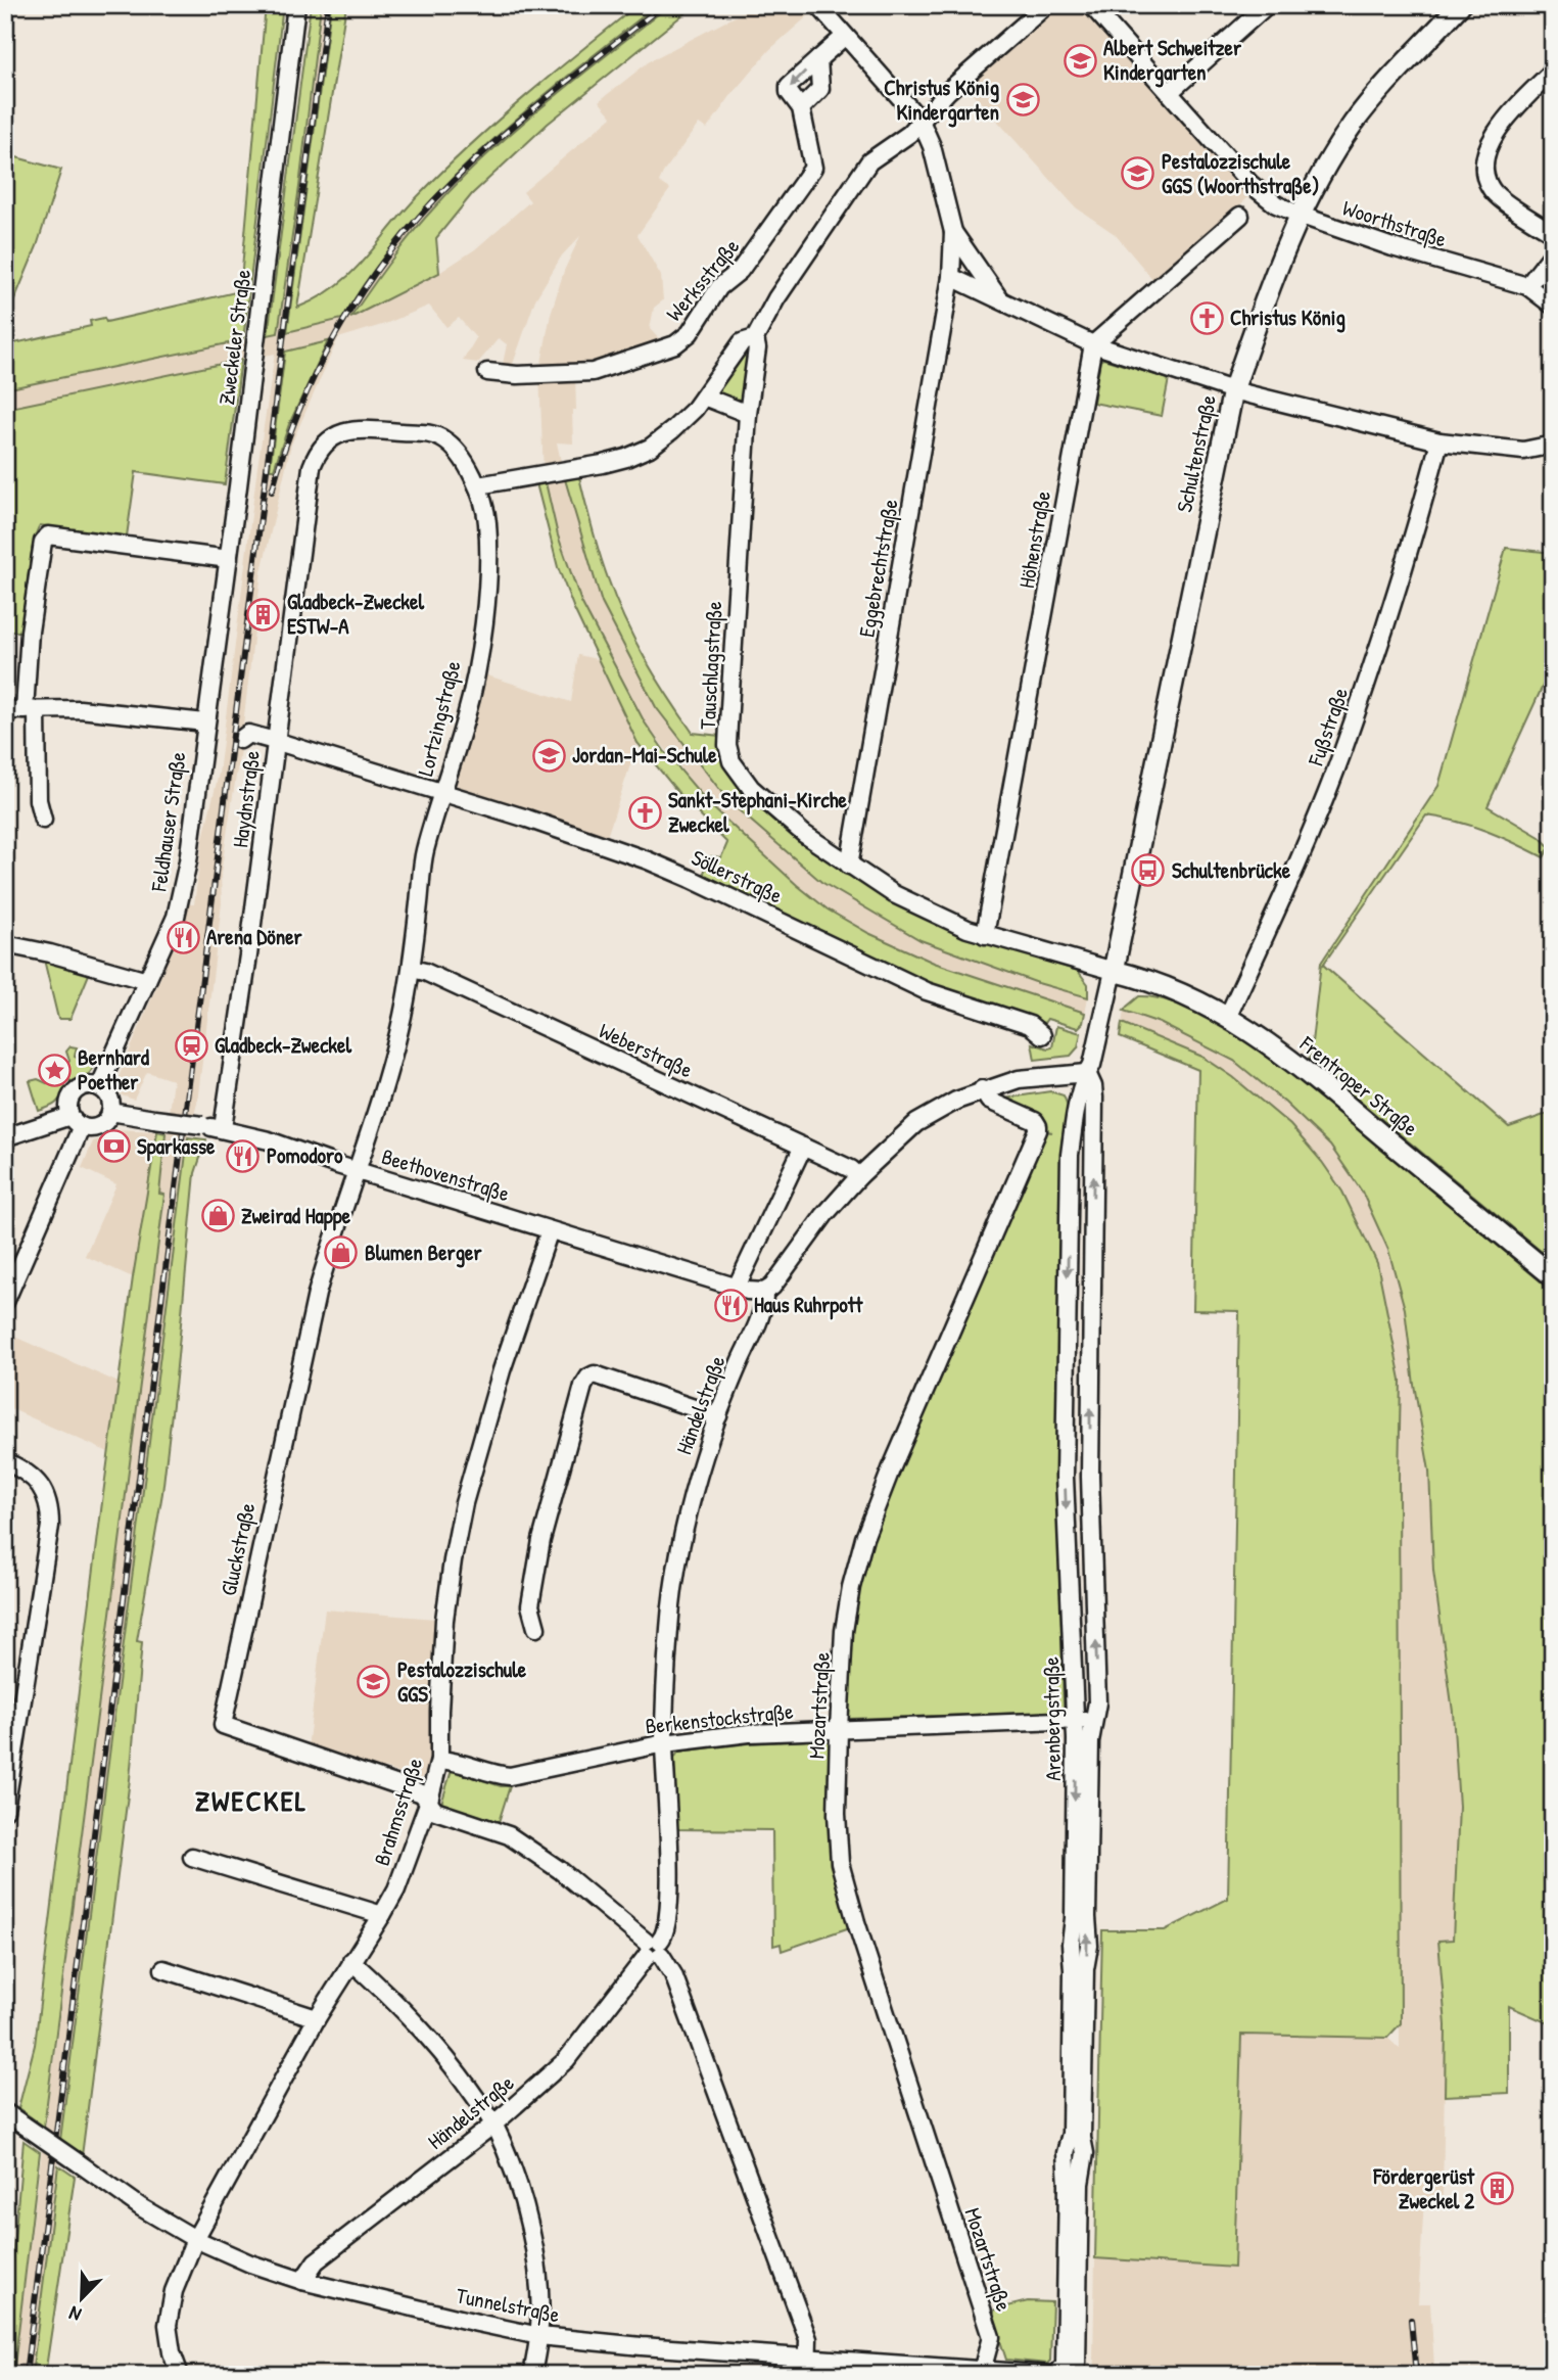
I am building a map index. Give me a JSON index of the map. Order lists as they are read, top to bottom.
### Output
{
  "streets": {
    "main road": ["Schultenstraße", "Frentroper Straße"],
    "street": [
      "Woorthstraße",
      "Werksstraße",
      "Zweckeler Straße",
      "Höhenstraße",
      "Eggebrechtstraße",
      "Tauschlagstraße",
      "Lortzingstraße",
      "Fußstraße",
      "Haydnstraße",
      "Feldhauser Straße",
      "Söllerstraße",
      "Weberstraße",
      "Beethovenstraße",
      "Händelstraße",
      "Gluckstraße",
      "Mozartstraße",
      "Berkenstockstraße",
      "Arenbergstraße",
      "Brahmsstraße",
      "Tunnelstraße"
    ]
  },
  "crossings": [
    ["Woorthstraße", "Schultenstraße"],
    ["Zweckeler Straße", "Feldhauser Straße"],
    ["Schultenstraße", "Tauschlagstraße"],
    ["Schultenstraße", "Frentroper Straße"],
    ["Schultenstraße", "Arenbergstraße"],
    ["Höhenstraße", "Tauschlagstraße"],
    ["Eggebrechtstraße", "Tauschlagstraße"],
    ["Tauschlagstraße", "Lortzingstraße"],
    ["Tauschlagstraße", "Frentroper Straße"],
    ["Tauschlagstraße", "Arenbergstraße"],
    ["Lortzingstraße", "Haydnstraße"],
    ["Lortzingstraße", "Söllerstraße"],
    ["Lortzingstraße", "Weberstraße"],
    ["Lortzingstraße", "Beethovenstraße"],
    ["Lortzingstraße", "Gluckstraße"],
    ["Fußstraße", "Frentroper Straße"],
    ["Haydnstraße", "Söllerstraße"],
    ["Haydnstraße", "Beethovenstraße"],
    ["Feldhauser Straße", "Beethovenstraße"],
    ["Weberstraße", "Händelstraße"],
    ["Frentroper Straße", "Arenbergstraße"],
    ["Beethovenstraße", "Händelstraße"],
    ["Beethovenstraße", "Gluckstraße"],
    ["Beethovenstraße", "Brahmsstraße"],
    ["Händelstraße", "Mozartstraße"],
    ["Händelstraße", "Berkenstockstraße"],
    ["Händelstraße", "Arenbergstraße"],
    ["Händelstraße", "Tunnelstraße"],
    ["Gluckstraße", "Brahmsstraße"],
    ["Mozartstraße", "Berkenstockstraße"],
    ["Mozartstraße", "Tunnelstraße"],
    ["Berkenstockstraße", "Arenbergstraße"],
    ["Berkenstockstraße", "Brahmsstraße"],
    ["Arenbergstraße", "Tunnelstraße"],
    ["Brahmsstraße", "Tunnelstraße"]
  ],
  "districts": ["ZWECKEL"],
  "places": {
    "school or university": [
      "Albert Schweitzer Kindergarten",
      "Christus König Kindergarten",
      "Pestalozzischule GGS (Woorthstraße)",
      "Jordan-Mai-Schule",
      "Pestalozzischule GGS"
    ],
    "church": ["Christus König", "Sankt-Stephani-Kirche Zweckel"],
    "building": ["Gladbeck-Zweckel ESTW-A", "Fördergerüst Zweckel 2"],
    "bus stop": ["Schultenbrücke"],
    "restaurant": ["Arena Döner", "Pomodoro", "Haus Ruhrpott"],
    "station": ["Gladbeck-Zweckel"],
    "place": ["Bernhard Poether"],
    "bank": ["Sparkasse"],
    "shop": ["Zweirad Happe", "Blumen Berger"]
  },
  "north": "bottom left"
}
